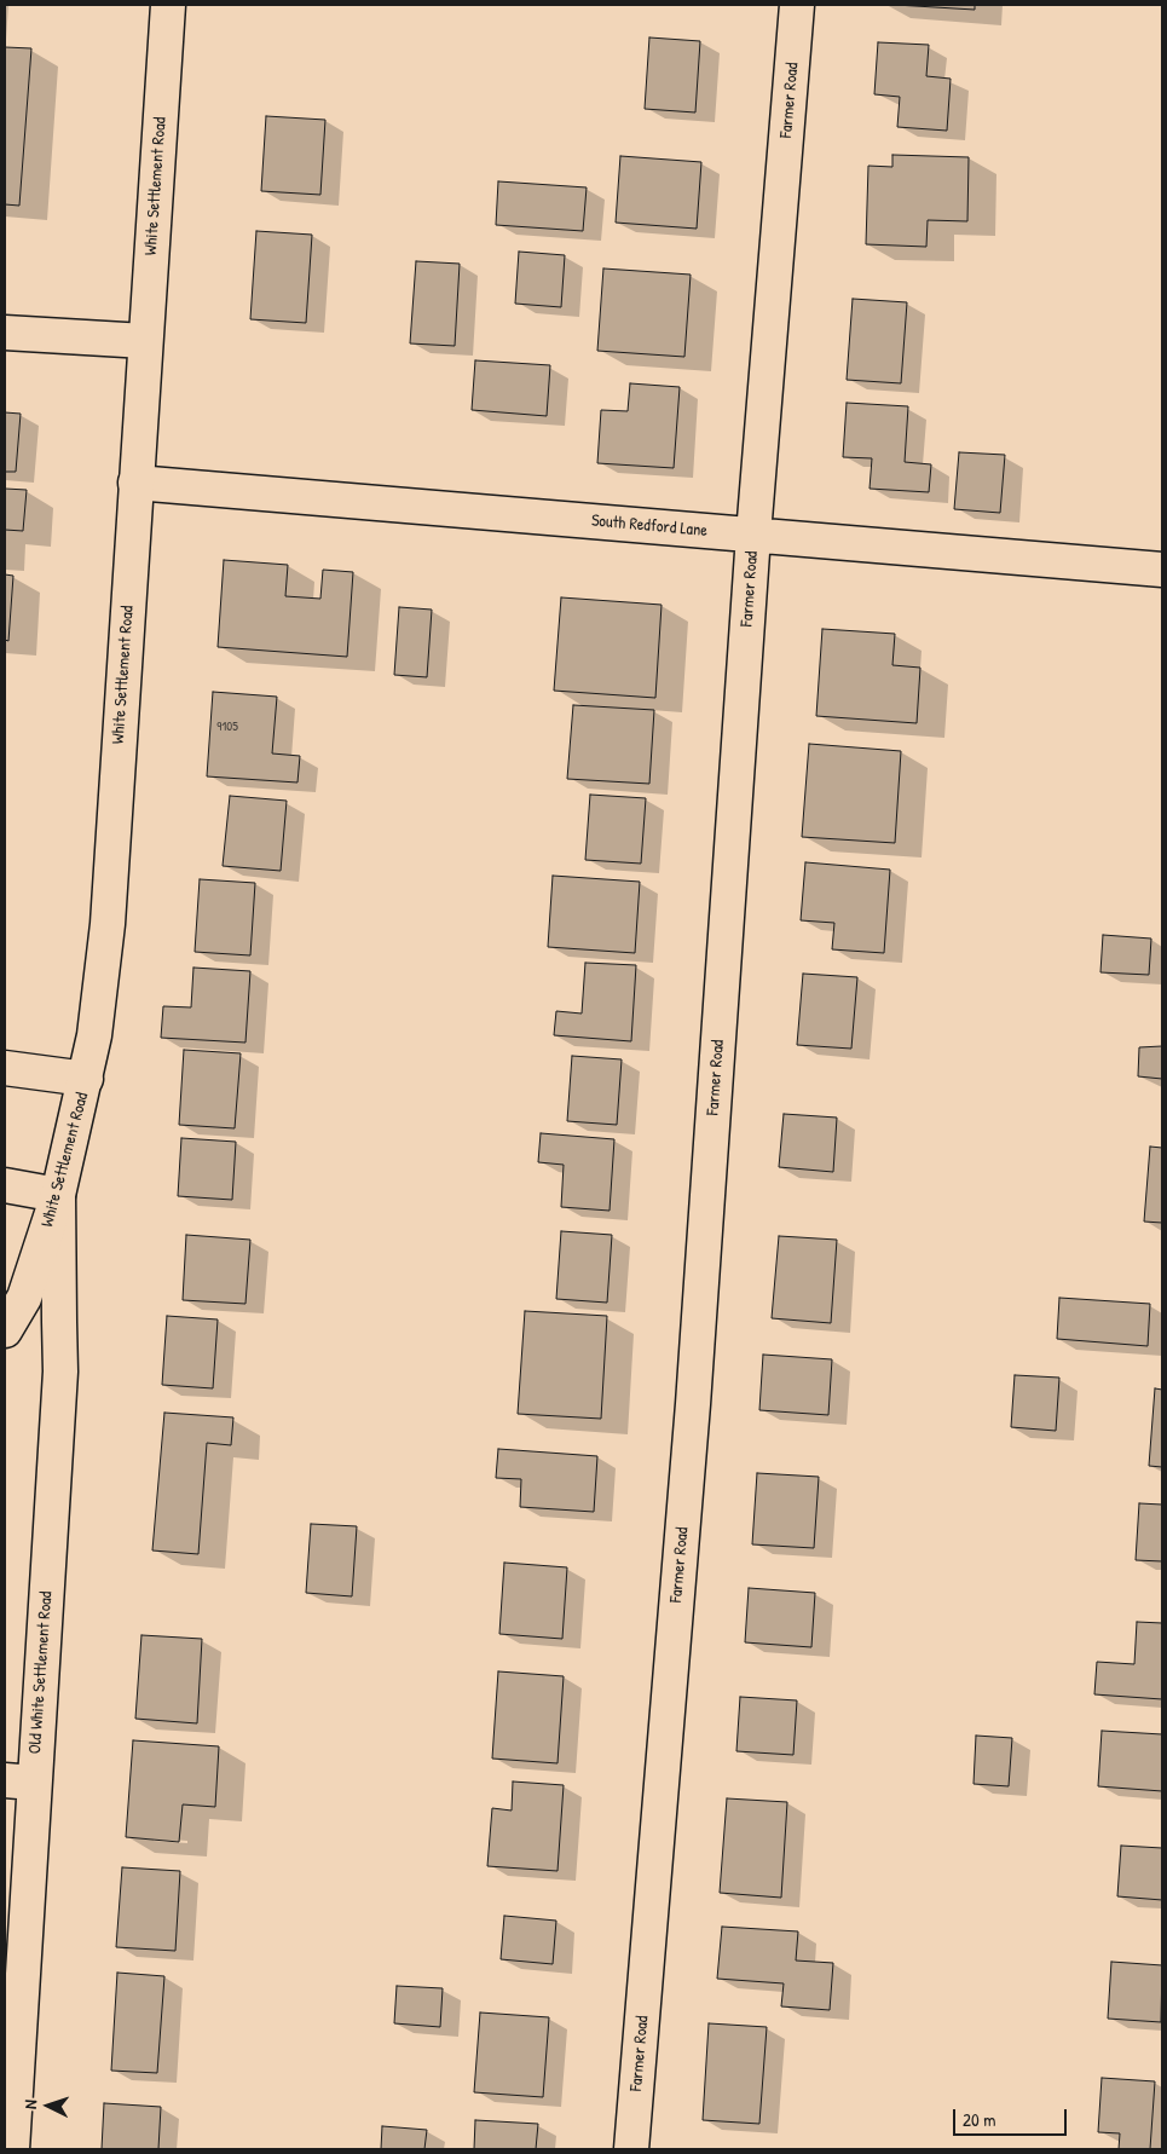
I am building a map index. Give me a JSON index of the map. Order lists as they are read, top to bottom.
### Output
{
  "streets": {
    "street": [
      "Farmer Road",
      "White Settlement Road",
      "South Redford Lane",
      "Old White Settlement Road"
    ]
  },
  "crossings": [
    ["Farmer Road", "South Redford Lane"],
    ["White Settlement Road", "South Redford Lane"],
    ["White Settlement Road", "Old White Settlement Road"]
  ],
  "house_numbers": ["9105"],
  "scale_bar": "20 m",
  "north": "left"
}
